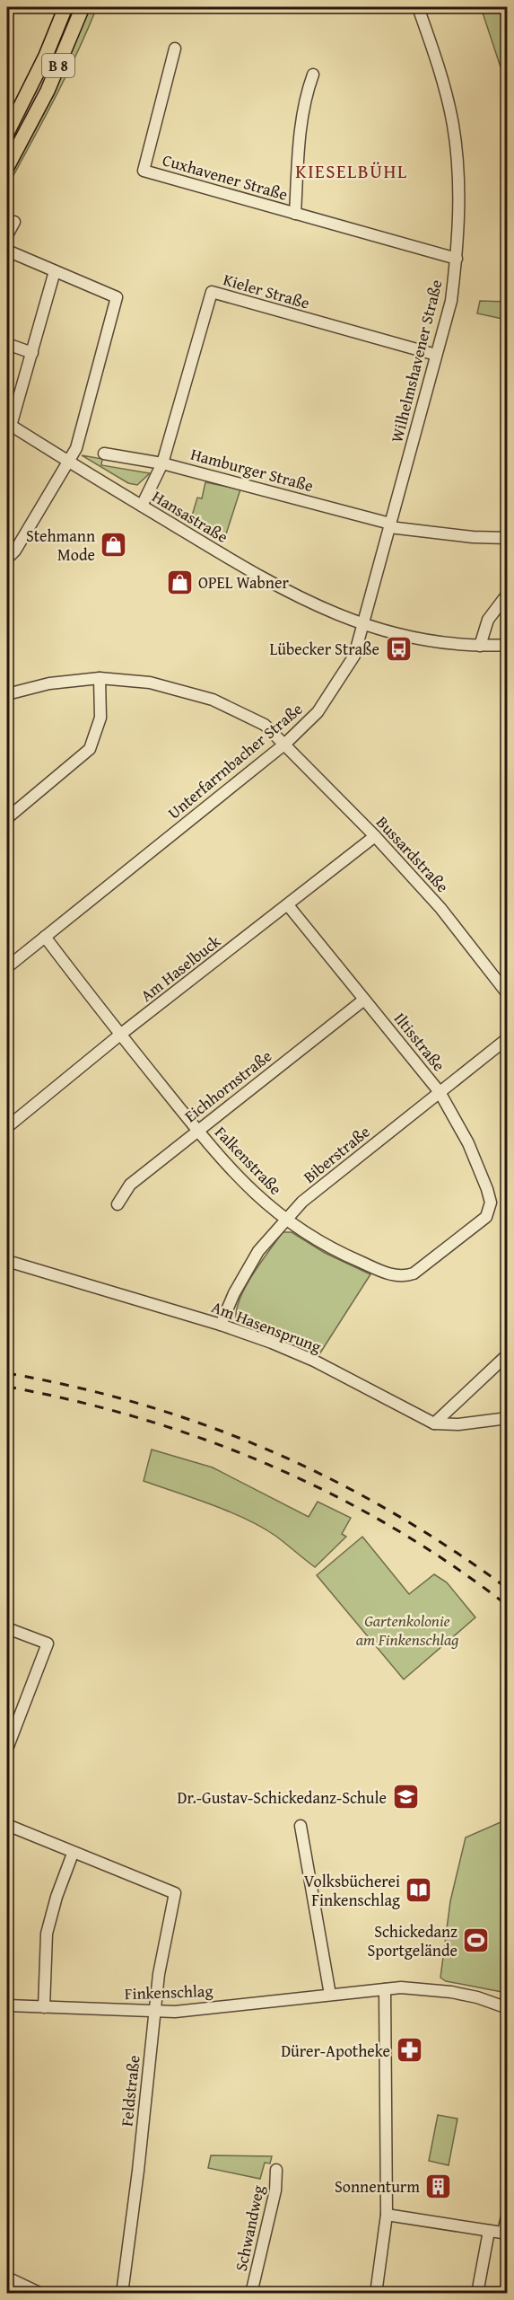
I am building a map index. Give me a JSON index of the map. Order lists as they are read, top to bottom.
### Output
{
  "streets": {
    "main road": ["B 8"],
    "street": [
      "Cuxhavener Straße",
      "Kieler Straße",
      "Wilhelmshavener Straße",
      "Hamburger Straße",
      "Hansastraße",
      "Unterfarrnbacher Straße",
      "Bussardstraße",
      "Am Haselbuck",
      "Iltisstraße",
      "Eichhornstraße",
      "Biberstraße",
      "Falkenstraße",
      "Am Hasensprung",
      "Finkenschlag",
      "Feldstraße",
      "Schwandweg"
    ]
  },
  "crossings": [
    ["Cuxhavener Straße", "Wilhelmshavener Straße"],
    ["Kieler Straße", "Wilhelmshavener Straße"],
    ["Kieler Straße", "Hamburger Straße"],
    ["Kieler Straße", "Hansastraße"],
    ["Wilhelmshavener Straße", "Hamburger Straße"],
    ["Wilhelmshavener Straße", "Hansastraße"],
    ["Wilhelmshavener Straße", "Unterfarrnbacher Straße"],
    ["Hansastraße", "Unterfarrnbacher Straße"],
    ["Unterfarrnbacher Straße", "Bussardstraße"],
    ["Unterfarrnbacher Straße", "Falkenstraße"],
    ["Bussardstraße", "Am Haselbuck"],
    ["Am Haselbuck", "Iltisstraße"],
    ["Am Haselbuck", "Falkenstraße"],
    ["Iltisstraße", "Eichhornstraße"],
    ["Iltisstraße", "Biberstraße"],
    ["Iltisstraße", "Falkenstraße"],
    ["Eichhornstraße", "Falkenstraße"],
    ["Biberstraße", "Falkenstraße"],
    ["Biberstraße", "Am Hasensprung"],
    ["Finkenschlag", "Feldstraße"]
  ],
  "districts": ["KIESELBÜHL"],
  "parks": ["Gartenkolonie am Finkenschlag"],
  "places": {
    "shop": ["Stehmann Mode", "OPEL Wabner"],
    "bus stop": ["Lübecker Straße"],
    "school or university": ["Dr.-Gustav-Schickedanz-Schule"],
    "library": ["Volksbücherei Finkenschlag"],
    "sports": ["Schickedanz Sportgelände"],
    "pharmacy": ["Dürer-Apotheke"],
    "building": ["Sonnenturm"]
  }
}
